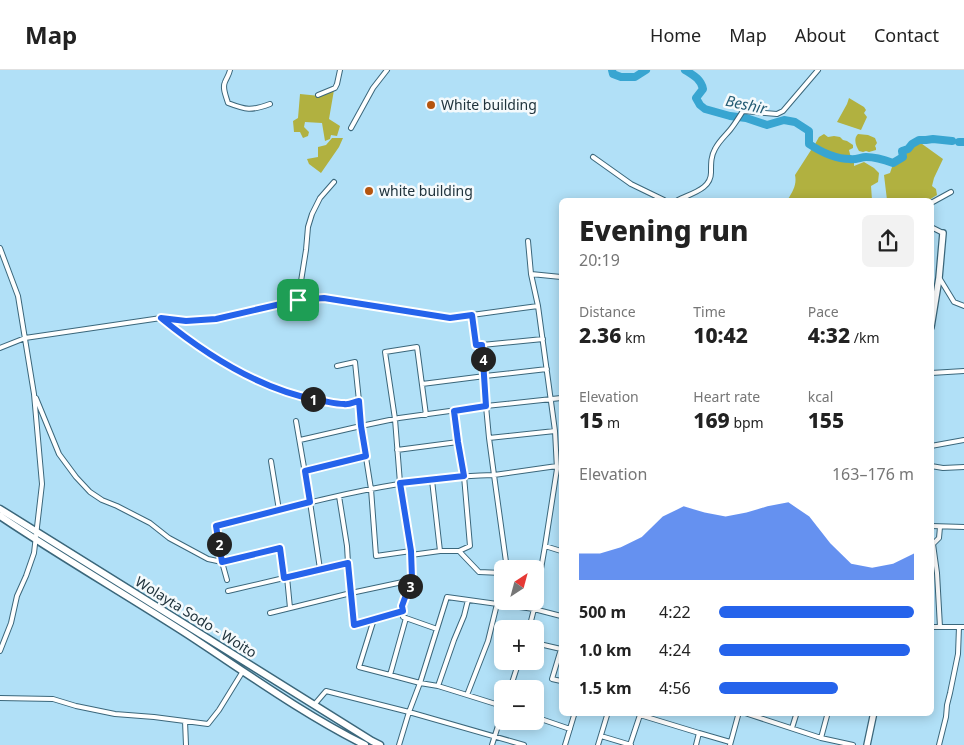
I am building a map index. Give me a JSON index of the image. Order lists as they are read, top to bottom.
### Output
{
  "streets": {
    "highway": ["Wolayta Sodo - Woito"]
  },
  "water": ["Beshir"],
  "places": ["White building", "white building"],
  "north": "top right",
  "page": {
    "header": "Map",
    "nav": [
      "Home",
      "Map",
      "About",
      "Contact"
    ],
    "heading": ["Evening run", "20:19"],
    "stats": [
      ["Distance", "2.36 km"],
      ["Time", "10:42"],
      ["Pace", "4:32 /km"],
      ["Elevation", "15 m"],
      ["Heart rate", "169 bpm"],
      ["kcal", "155"]
    ],
    "pins": [
      "4",
      "1",
      "2",
      "3"
    ],
    "chart": ["Elevation", "163–176 m"],
    "map_buttons": ["+", "−"],
    "list": [
      {
        "name": "500 m",
        "note": "4:22"
      },
      {
        "name": "1.0 km",
        "note": "4:24"
      },
      {
        "name": "1.5 km",
        "note": "4:56"
      }
    ]
  }
}
